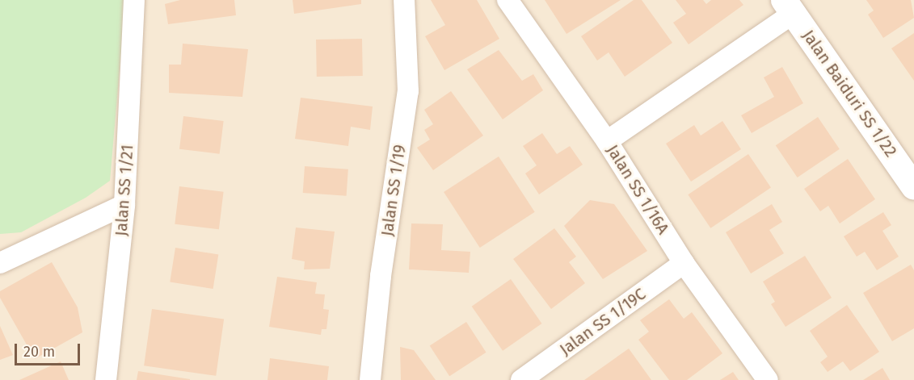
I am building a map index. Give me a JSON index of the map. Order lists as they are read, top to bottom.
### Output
{
  "streets": {
    "street": [
      "Jalan Baiduri SS 1/22",
      "Jalan SS 1/16A",
      "Jalan SS 1/21",
      "Jalan SS 1/19",
      "Jalan SS 1/19C"
    ]
  },
  "crossings": [
    ["Jalan SS 1/16A", "Jalan SS 1/19C"]
  ],
  "scale_bar": "20 m"
}
